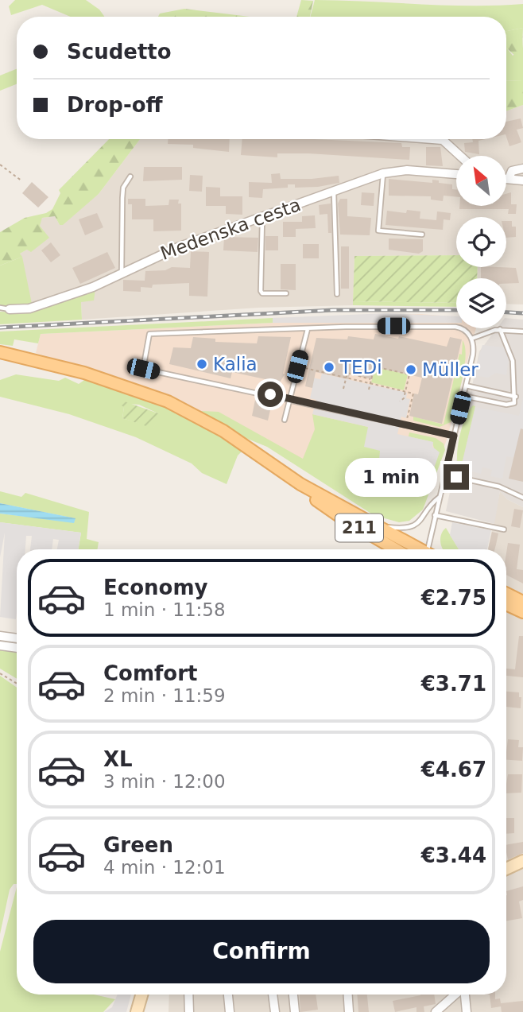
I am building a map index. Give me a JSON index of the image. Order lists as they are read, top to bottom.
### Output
{
  "streets": {
    "main road": ["211"],
    "street": ["Medenska cesta"]
  },
  "places": ["Kalia", "TEDi", "Müller"],
  "north": "top left",
  "page": {
    "banner": ["Scudetto", "Drop-off"],
    "bubble": "1 min",
    "list": [
      {
        "name": "Economy",
        "note": "1 min · 11:58",
        "value": "€2.75"
      },
      {
        "name": "Comfort",
        "note": "2 min · 11:59",
        "value": "€3.71"
      },
      {
        "name": "XL",
        "note": "3 min · 12:00",
        "value": "€4.67"
      },
      {
        "name": "Green",
        "note": "4 min · 12:01",
        "value": "€3.44"
      }
    ],
    "buttons": "Confirm"
  }
}
